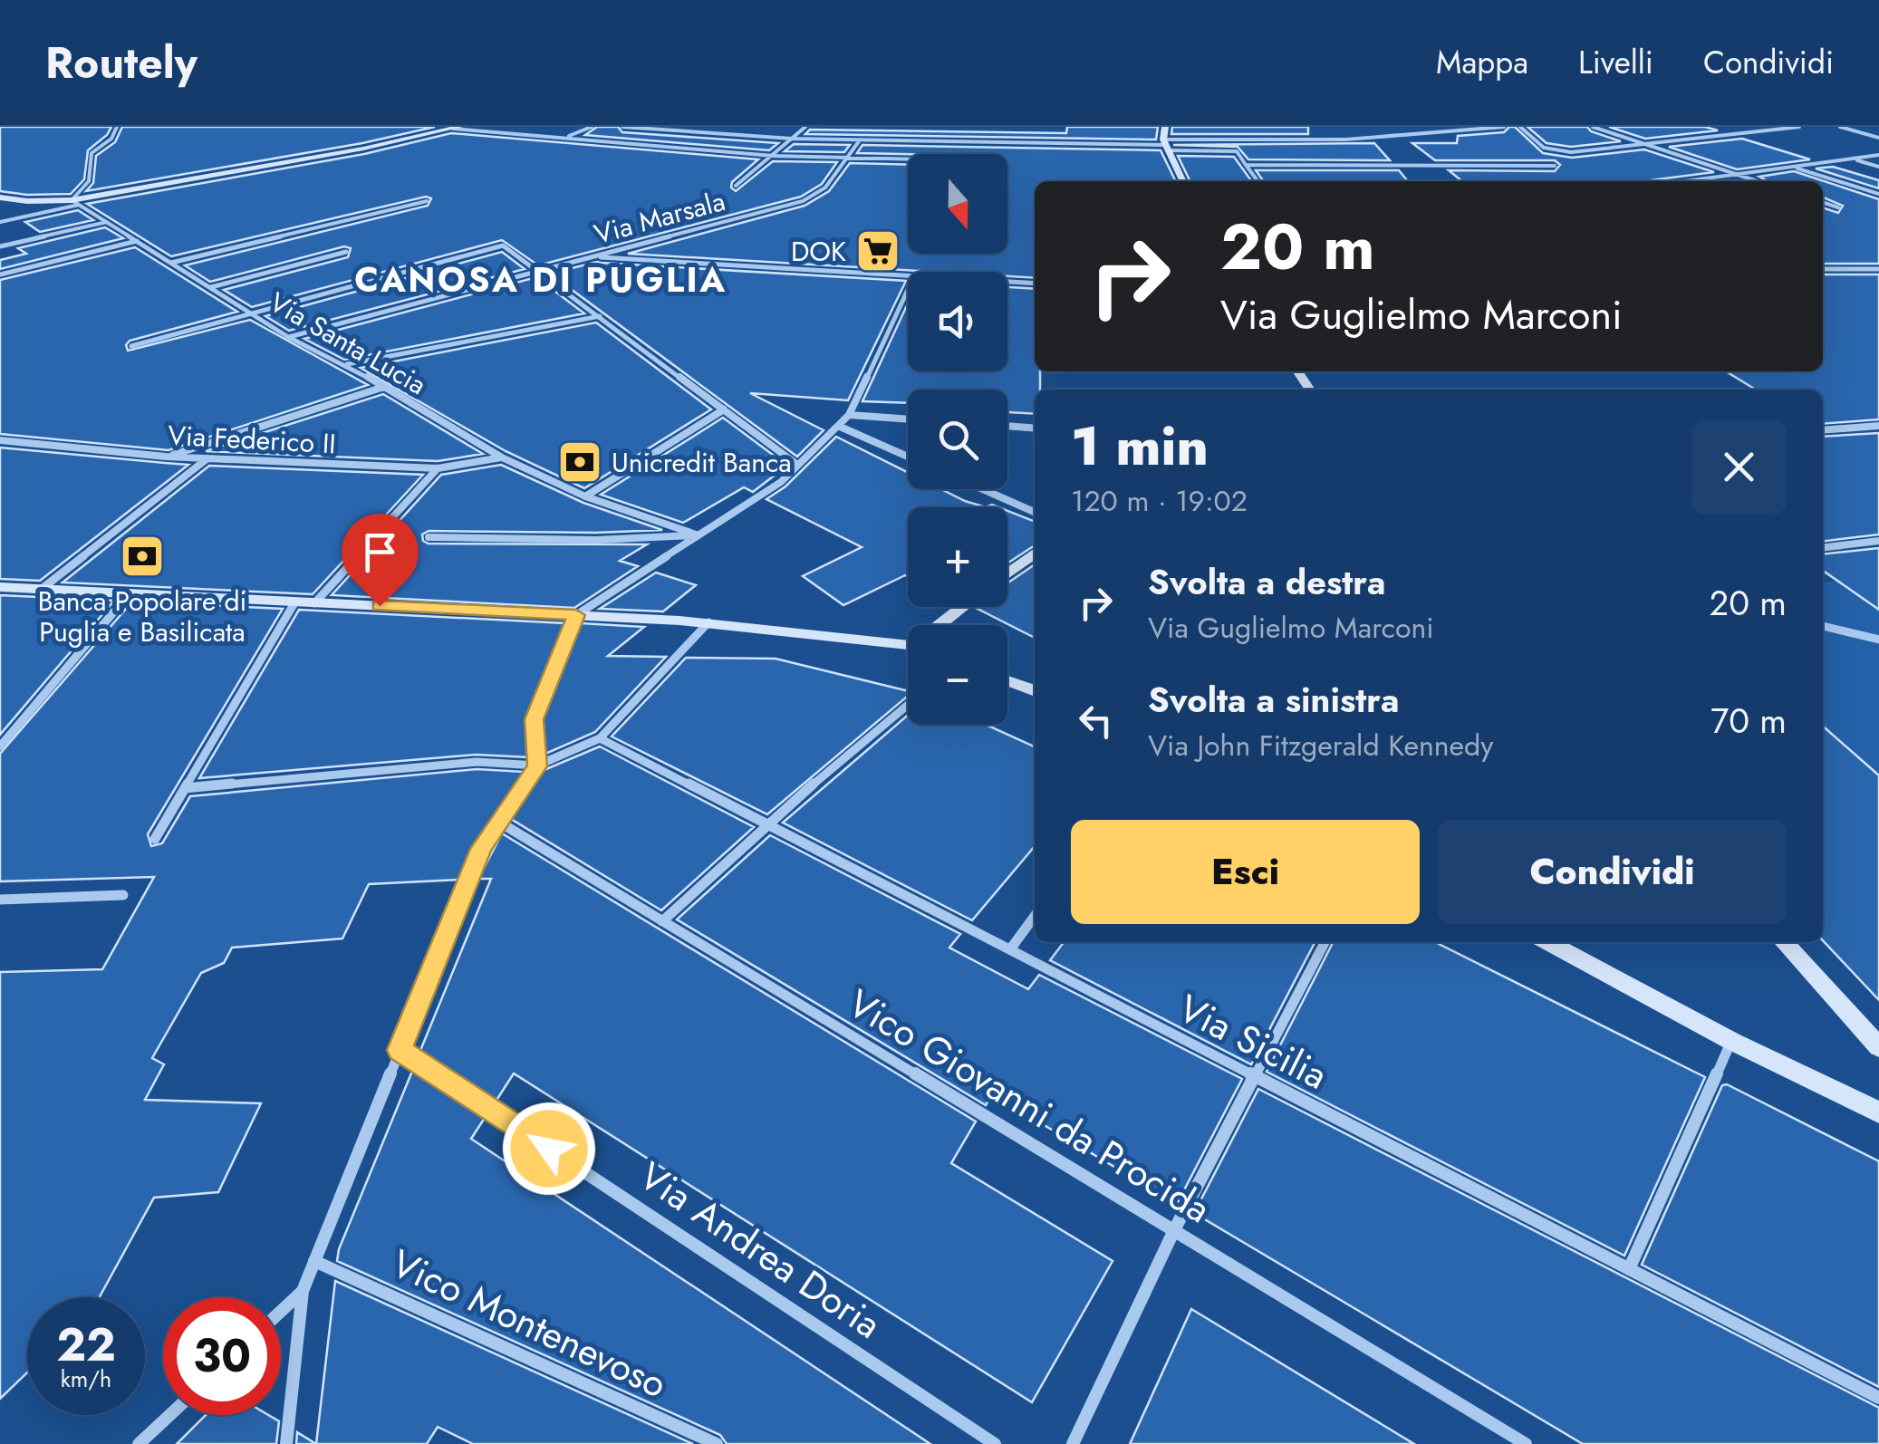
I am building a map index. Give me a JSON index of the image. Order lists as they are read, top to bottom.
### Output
{
  "streets": {
    "street": [
      "Via Marsala",
      "Via Santa Lucia",
      "Via Federico II",
      "Via Sicilia",
      "Vico Giovanni da Procida",
      "Via Andrea Doria",
      "Vico Montenevoso"
    ]
  },
  "crossings": [
    ["Via Marsala", "Via Santa Lucia"],
    ["Via Santa Lucia", "Via Federico II"]
  ],
  "districts": ["CANOSA DI PUGLIA"],
  "places": {
    "supermarket": ["DOK"],
    "bank": ["Unicredit Banca", "Banca Popolare di Puglia e Basilicata"]
  },
  "north": "bottom",
  "page": {
    "header": "Routely",
    "nav": ["Mappa", "Livelli", "Condividi"],
    "map_buttons": ["+", "−"],
    "turn": ["20 m", "Via Guglielmo Marconi"],
    "heading": ["1 min", "120 m · 19:02"],
    "list": [
      {
        "name": "Svolta a destra",
        "note": "Via Guglielmo Marconi",
        "value": "20 m"
      },
      {
        "name": "Svolta a sinistra",
        "note": "Via John Fitzgerald Kennedy",
        "value": "70 m"
      }
    ],
    "buttons": ["Esci", "Condividi"],
    "speed": "22 km/h",
    "limit": "30"
  }
}
